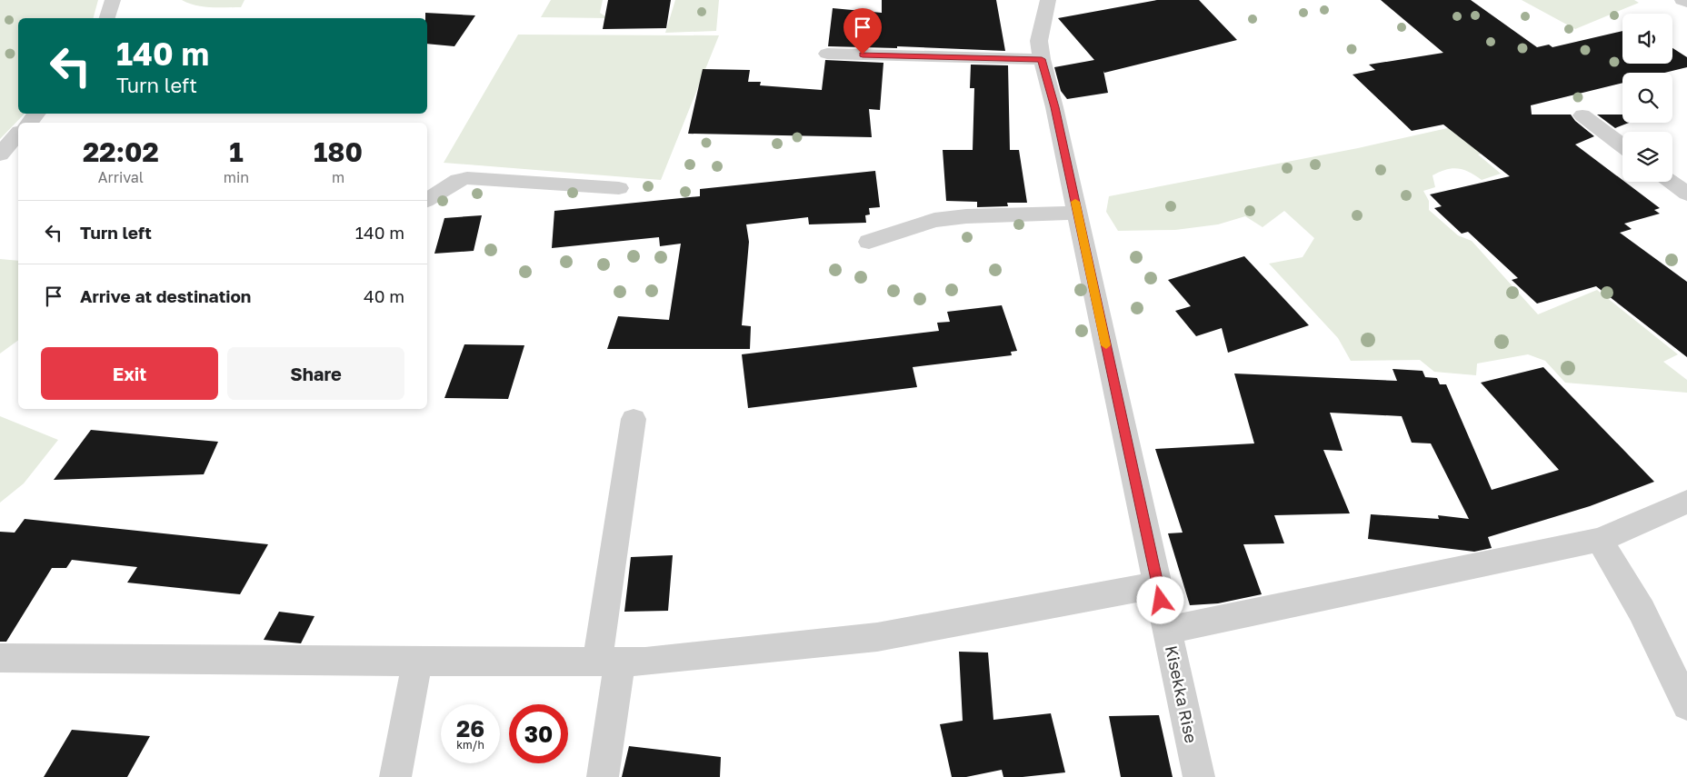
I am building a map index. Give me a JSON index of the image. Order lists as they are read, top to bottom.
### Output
{
  "streets": {
    "street": ["Kisekka Rise"]
  },
  "page": {
    "turn": ["140 m", "Turn left"],
    "eta": [
      "22:02",
      "Arrival",
      "1",
      "min",
      "180",
      "m"
    ],
    "list": [
      {
        "name": "Turn left",
        "value": "140 m"
      },
      {
        "name": "Arrive at destination",
        "value": "40 m"
      }
    ],
    "buttons": ["Exit", "Share"],
    "speed": "26 km/h",
    "limit": "30"
  }
}
